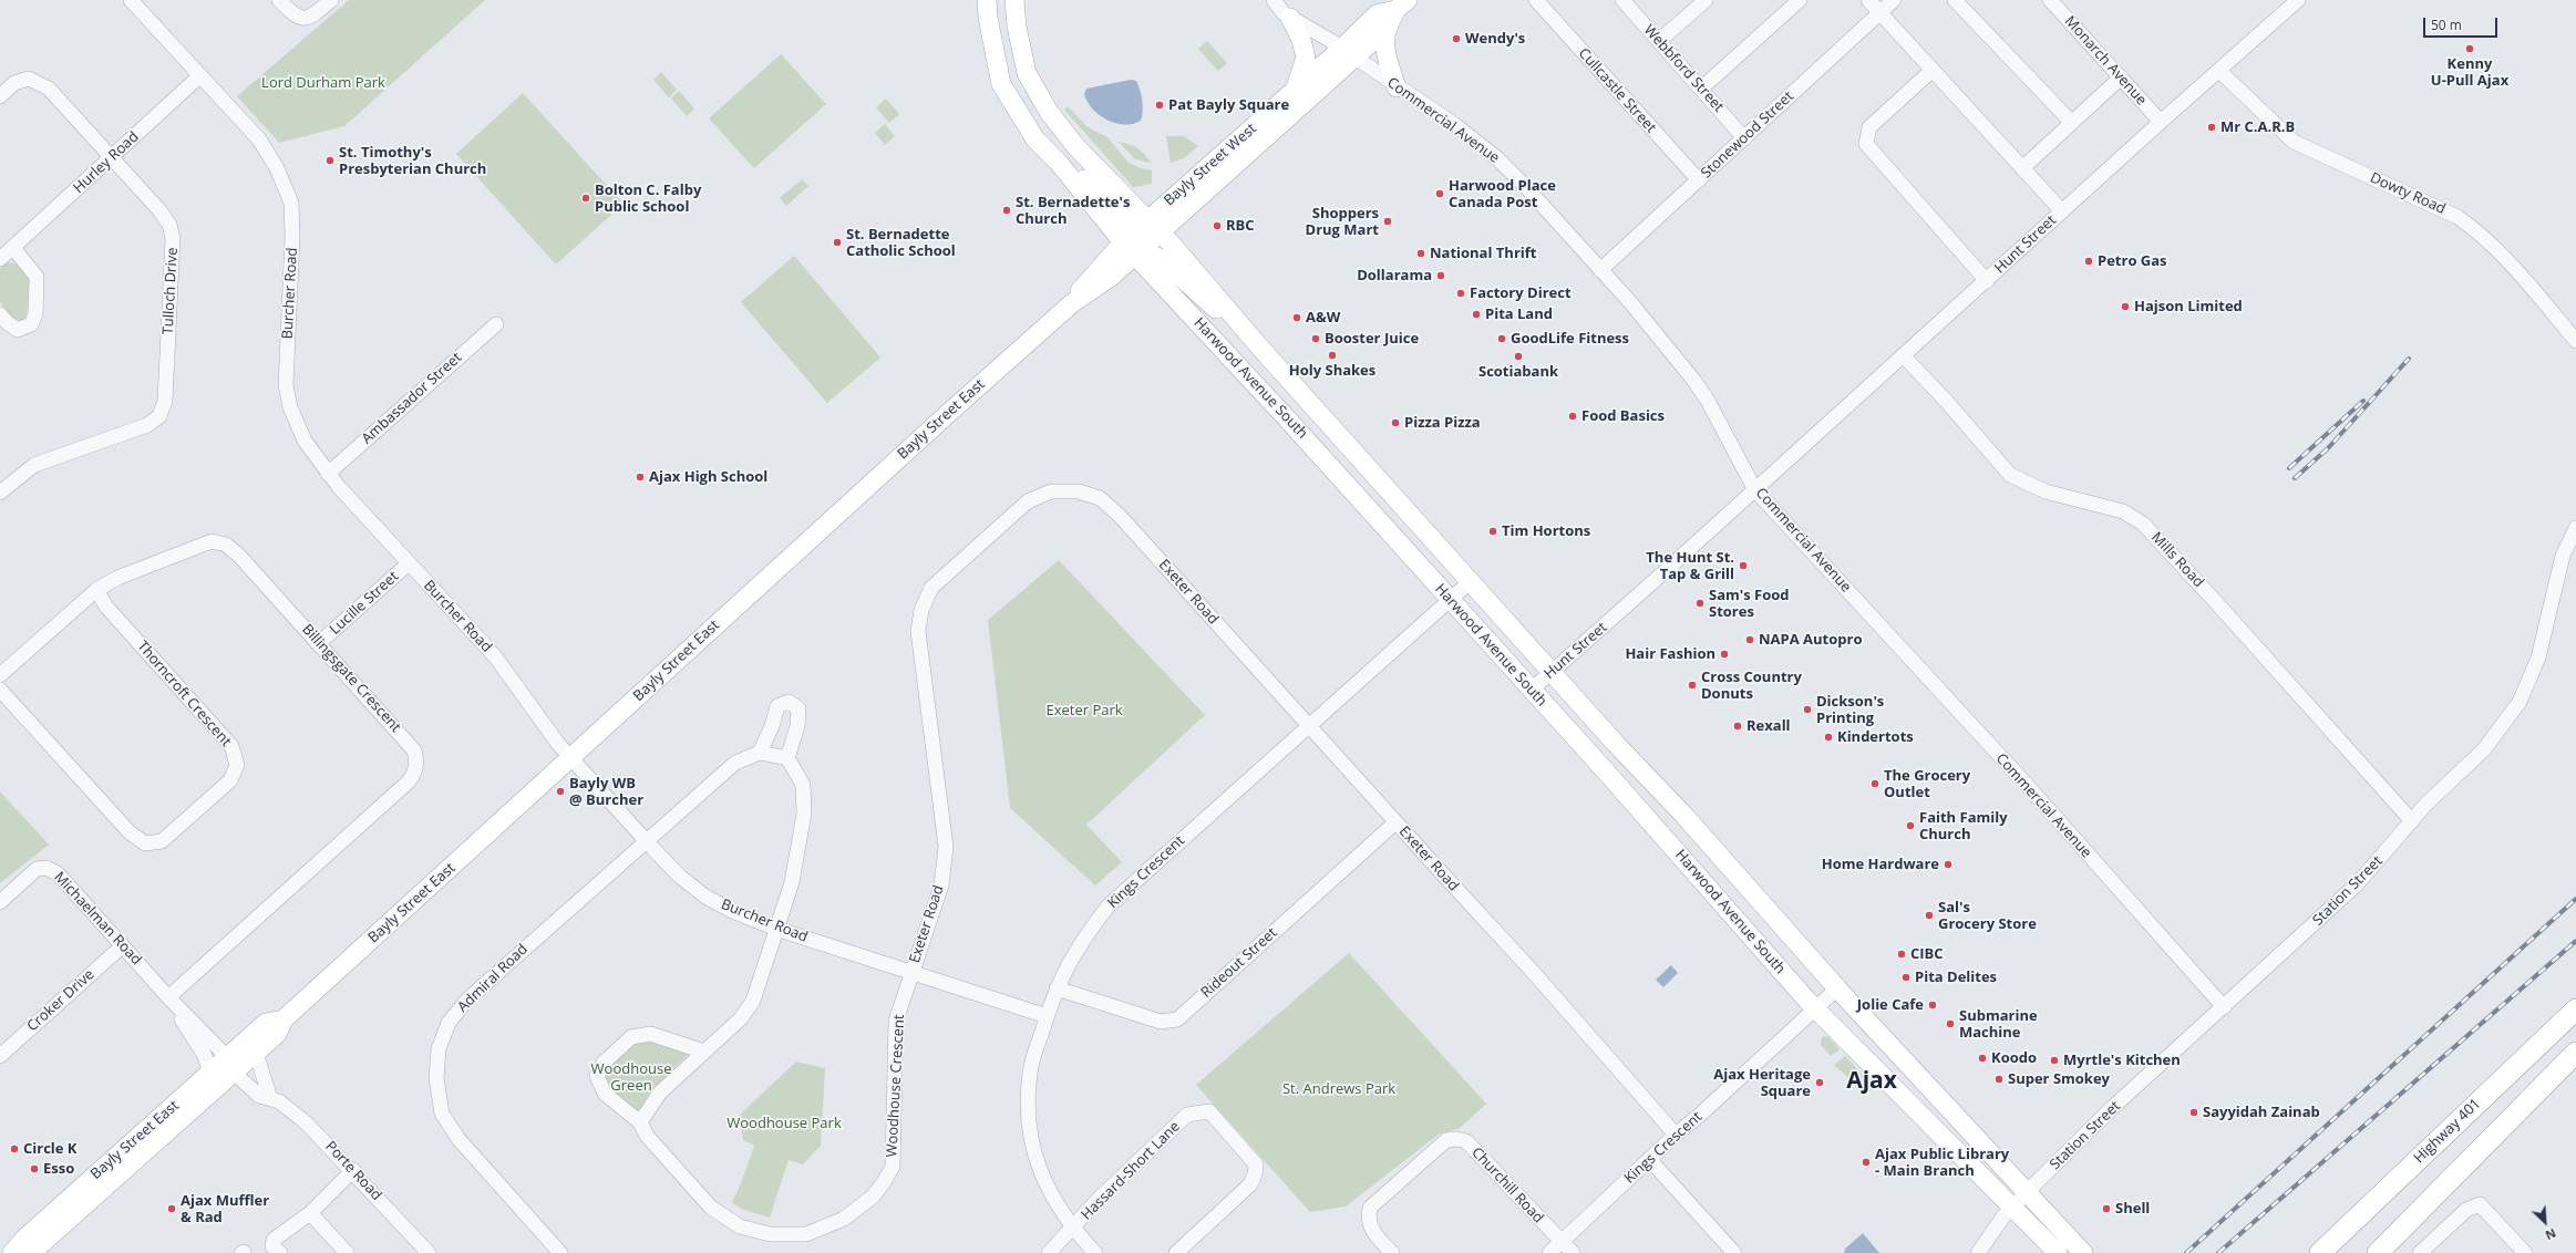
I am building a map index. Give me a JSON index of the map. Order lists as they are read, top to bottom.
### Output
{
  "streets": {
    "highway": ["Highway 401"],
    "main road": ["Bayly Street West", "Harwood Avenue South", "Bayly Street East"],
    "street": [
      "Monarch Avenue",
      "Webbford Street",
      "Cullcastle Street",
      "Commercial Avenue",
      "Stonewood Street",
      "Hurley Road",
      "Dowty Road",
      "Hunt Street",
      "Tulloch Drive",
      "Burcher Road",
      "Ambassador Street",
      "Mills Road",
      "Exeter Road",
      "Lucille Street",
      "Billingsgate Crescent",
      "Thorncroft Crescent",
      "Kings Crescent",
      "Station Street",
      "Michaelman Road",
      "Rideout Street",
      "Admiral Road",
      "Croker Drive",
      "Woodhouse Crescent",
      "Porte Road",
      "Hassard-Short Lane",
      "Churchill Road"
    ]
  },
  "crossings": [
    ["Monarch Avenue", "Hunt Street"],
    ["Webbford Street", "Stonewood Street"],
    ["Cullcastle Street", "Stonewood Street"],
    ["Commercial Avenue", "Stonewood Street"],
    ["Commercial Avenue", "Bayly Street West"],
    ["Commercial Avenue", "Hunt Street"],
    ["Commercial Avenue", "Station Street"],
    ["Hurley Road", "Tulloch Drive"],
    ["Hurley Road", "Burcher Road"],
    ["Bayly Street West", "Harwood Avenue South"],
    ["Bayly Street West", "Bayly Street East"],
    ["Dowty Road", "Hunt Street"],
    ["Hunt Street", "Harwood Avenue South"],
    ["Hunt Street", "Mills Road"],
    ["Burcher Road", "Ambassador Street"],
    ["Burcher Road", "Bayly Street East"],
    ["Burcher Road", "Exeter Road"],
    ["Burcher Road", "Lucille Street"],
    ["Burcher Road", "Kings Crescent"],
    ["Burcher Road", "Admiral Road"],
    ["Burcher Road", "Woodhouse Crescent"],
    ["Harwood Avenue South", "Bayly Street East"],
    ["Harwood Avenue South", "Kings Crescent"],
    ["Harwood Avenue South", "Station Street"],
    ["Bayly Street East", "Michaelman Road"],
    ["Bayly Street East", "Porte Road"],
    ["Mills Road", "Station Street"],
    ["Exeter Road", "Kings Crescent"],
    ["Exeter Road", "Rideout Street"],
    ["Exeter Road", "Woodhouse Crescent"],
    ["Lucille Street", "Billingsgate Crescent"],
    ["Billingsgate Crescent", "Thorncroft Crescent"],
    ["Billingsgate Crescent", "Michaelman Road"],
    ["Kings Crescent", "Rideout Street"],
    ["Kings Crescent", "Hassard-Short Lane"],
    ["Kings Crescent", "Churchill Road"],
    ["Michaelman Road", "Croker Drive"],
    ["Michaelman Road", "Porte Road"]
  ],
  "districts": ["Ajax"],
  "parks": [
    "Lord Durham Park",
    "Exeter Park",
    "Woodhouse Green",
    "St. Andrews Park",
    "Woodhouse Park"
  ],
  "places": [
    "Wendy's",
    "Kenny U-Pull Ajax",
    "Pat Bayly Square",
    "Mr C.A.R.B",
    "St. Timothy's Presbyterian Church",
    "Harwood Place Canada Post",
    "Bolton C. Falby Public School",
    "St. Bernadette's Church",
    "Shoppers Drug Mart",
    "RBC",
    "St. Bernadette Catholic School",
    "National Thrift",
    "Petro Gas",
    "Dollarama",
    "Factory Direct",
    "Hajson Limited",
    "Pita Land",
    "A&W",
    "Booster Juice",
    "GoodLife Fitness",
    "Holy Shakes",
    "Scotiabank",
    "Food Basics",
    "Pizza Pizza",
    "Ajax High School",
    "Tim Hortons",
    "The Hunt St. Tap & Grill",
    "Sam's Food Stores",
    "NAPA Autopro",
    "Hair Fashion",
    "Cross Country Donuts",
    "Dickson's Printing",
    "Rexall",
    "Kindertots",
    "The Grocery Outlet",
    "Bayly WB @ Burcher",
    "Faith Family Church",
    "Home Hardware",
    "Sal's Grocery Store",
    "CIBC",
    "Pita Delites",
    "Jolie Cafe",
    "Submarine Machine",
    "Koodo",
    "Myrtle's Kitchen",
    "Super Smokey",
    "Ajax Heritage Square",
    "Sayyidah Zainab",
    "Circle K",
    "Ajax Public Library - Main Branch",
    "Esso",
    "Ajax Muffler & Rad",
    "Shell"
  ],
  "scale_bar": "50 m",
  "north": "bottom right"
}
